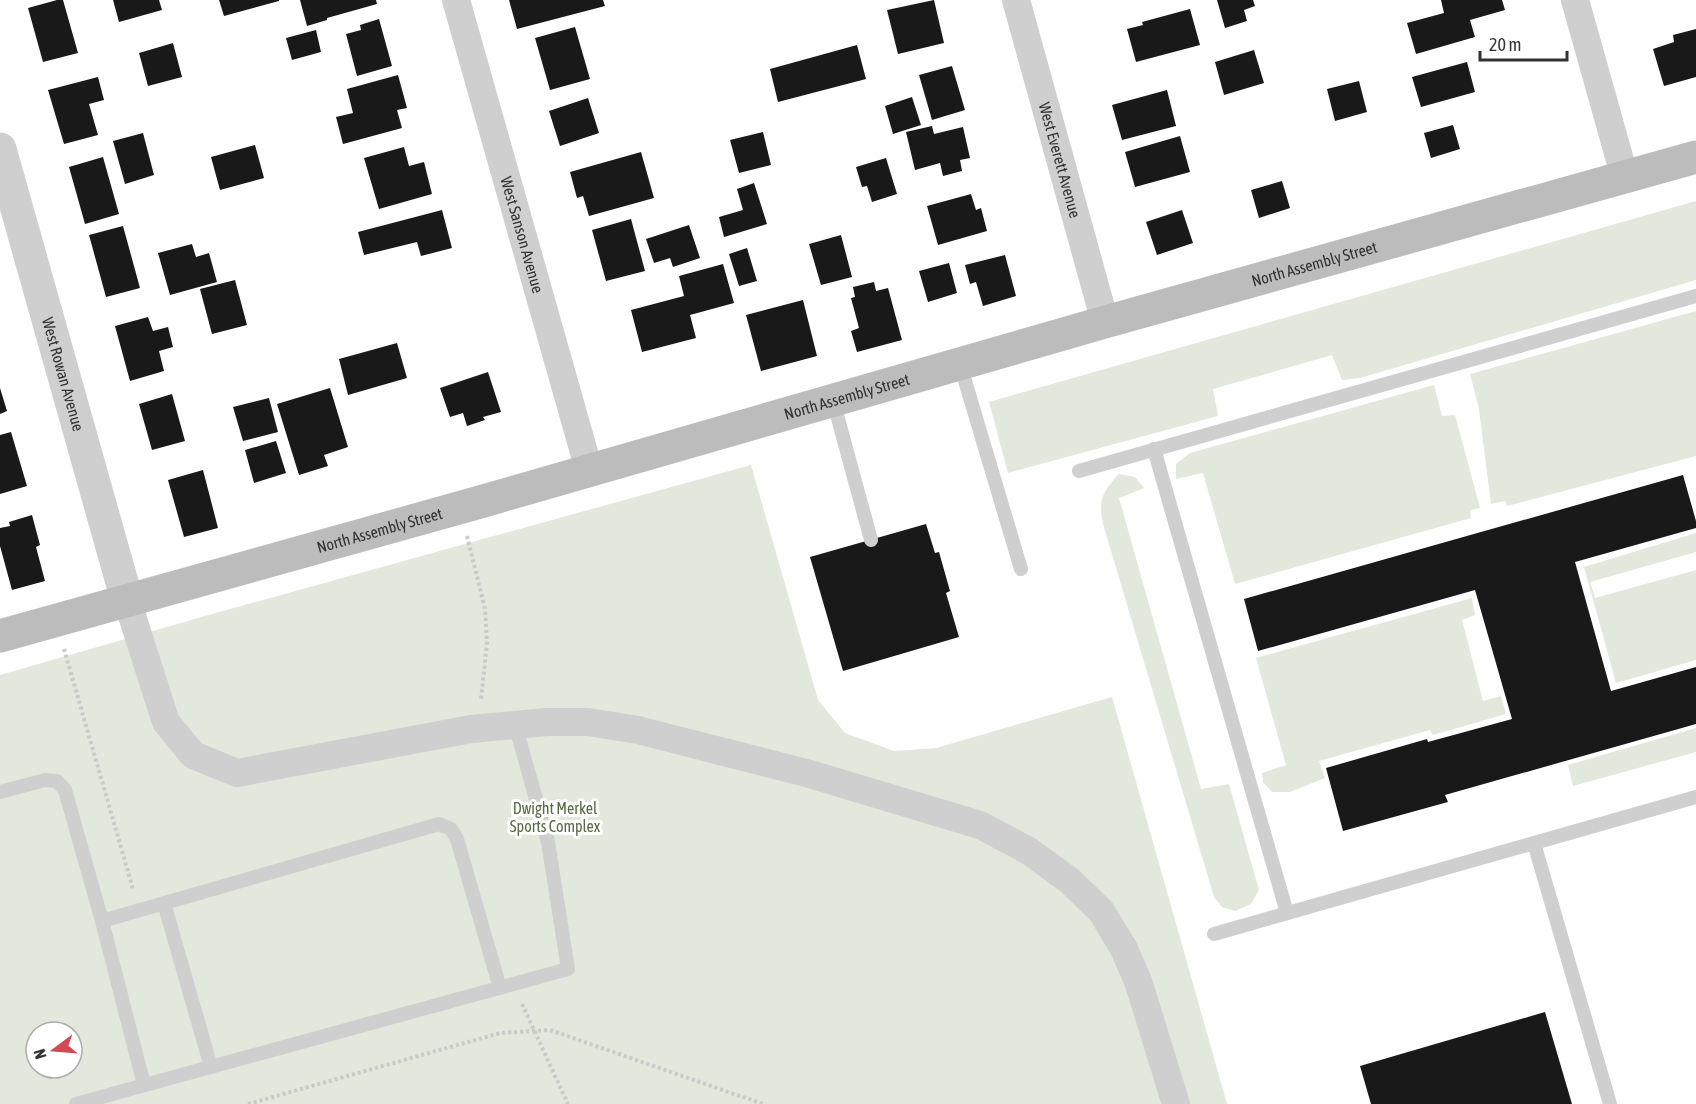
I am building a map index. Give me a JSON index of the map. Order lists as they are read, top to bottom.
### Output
{
  "streets": {
    "main road": ["North Assembly Street"],
    "street": ["West Everett Avenue", "West Sanson Avenue", "West Rowan Avenue"]
  },
  "crossings": [
    ["West Everett Avenue", "North Assembly Street"],
    ["West Sanson Avenue", "North Assembly Street"],
    ["North Assembly Street", "West Rowan Avenue"]
  ],
  "parks": ["Dwight Merkel Sports Complex"],
  "scale_bar": "20 m",
  "north": "left"
}
